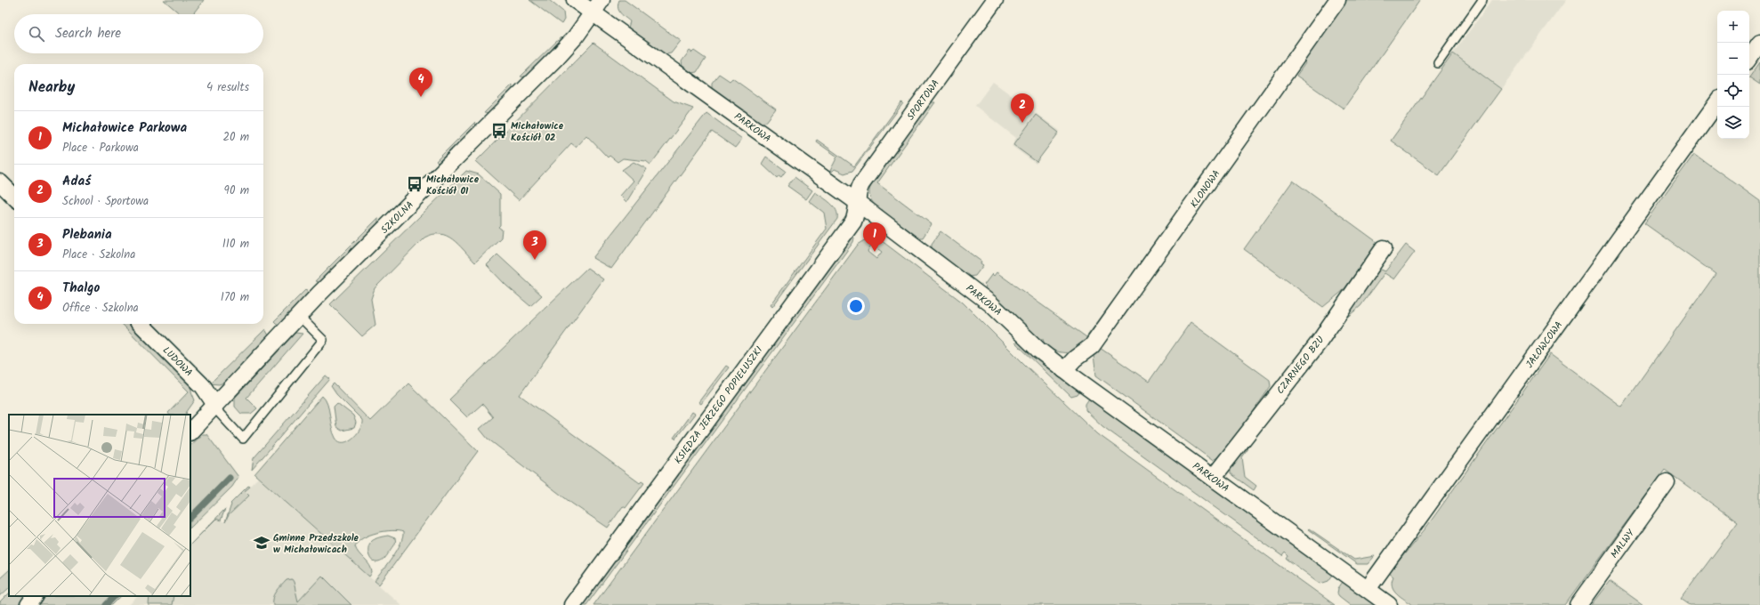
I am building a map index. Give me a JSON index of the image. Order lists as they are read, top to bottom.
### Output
{
  "streets": {
    "street": [
      "SPORTOWA",
      "PARKOWA",
      "KLONOWA",
      "SZKOLNA",
      "JAŁOWCOWA",
      "LUDOWA",
      "CZARNEGO BZU",
      "KSIĘDZA JERZEGO POPIEŁUSZKI",
      "MALWY"
    ]
  },
  "crossings": [
    ["SPORTOWA", "PARKOWA"],
    ["SPORTOWA", "KSIĘDZA JERZEGO POPIEŁUSZKI"],
    ["PARKOWA", "KLONOWA"],
    ["PARKOWA", "SZKOLNA"],
    ["PARKOWA", "JAŁOWCOWA"],
    ["PARKOWA", "CZARNEGO BZU"],
    ["PARKOWA", "KSIĘDZA JERZEGO POPIEŁUSZKI"],
    ["SZKOLNA", "LUDOWA"]
  ],
  "places": {
    "bus stop": ["Michałowice Kościół 02", "Michałowice Kościół 01"],
    "school or university": ["Gminne Przedszkole w Michałowicach"]
  },
  "page": {
    "map_buttons": ["+", "−"],
    "search": "Search here",
    "heading": ["Nearby", "4 results"],
    "pins": [
      "4",
      "2",
      "1",
      "3"
    ],
    "list": [
      {
        "mark": "1",
        "name": "Michałowice Parkowa",
        "note": "Place · Parkowa",
        "value": "20 m"
      },
      {
        "mark": "2",
        "name": "Adaś",
        "note": "School · Sportowa",
        "value": "90 m"
      },
      {
        "mark": "3",
        "name": "Plebania",
        "note": "Place · Szkolna",
        "value": "110 m"
      },
      {
        "mark": "4",
        "name": "Thalgo",
        "note": "Office · Szkolna",
        "value": "170 m"
      }
    ]
  }
}
